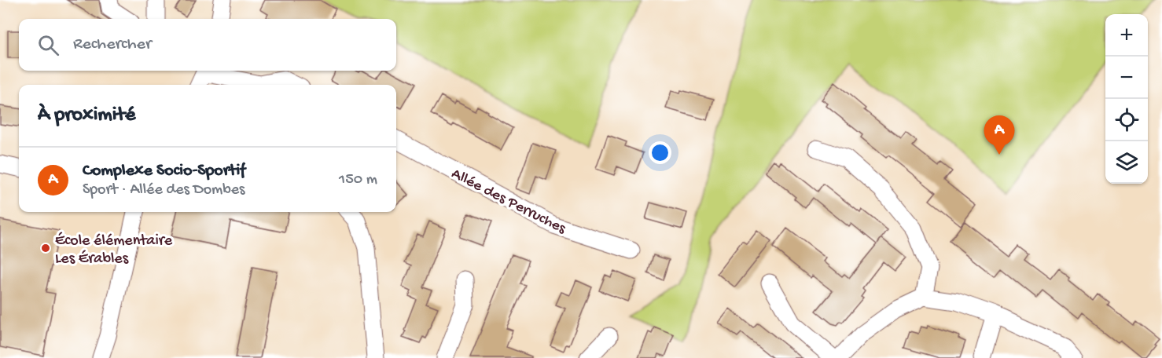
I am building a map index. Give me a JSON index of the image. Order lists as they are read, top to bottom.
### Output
{
  "streets": {
    "street": ["Allée des Perruches"]
  },
  "places": ["École élémentaire Les Érables"],
  "page": {
    "map_buttons": ["+", "−"],
    "search": "Rechercher",
    "heading": "À proximité",
    "pins": "A",
    "list": [
      {
        "mark": "A",
        "name": "Complexe Socio-Sportif",
        "note": "Sport · Allée des Dombes",
        "value": "150 m"
      }
    ]
  }
}
